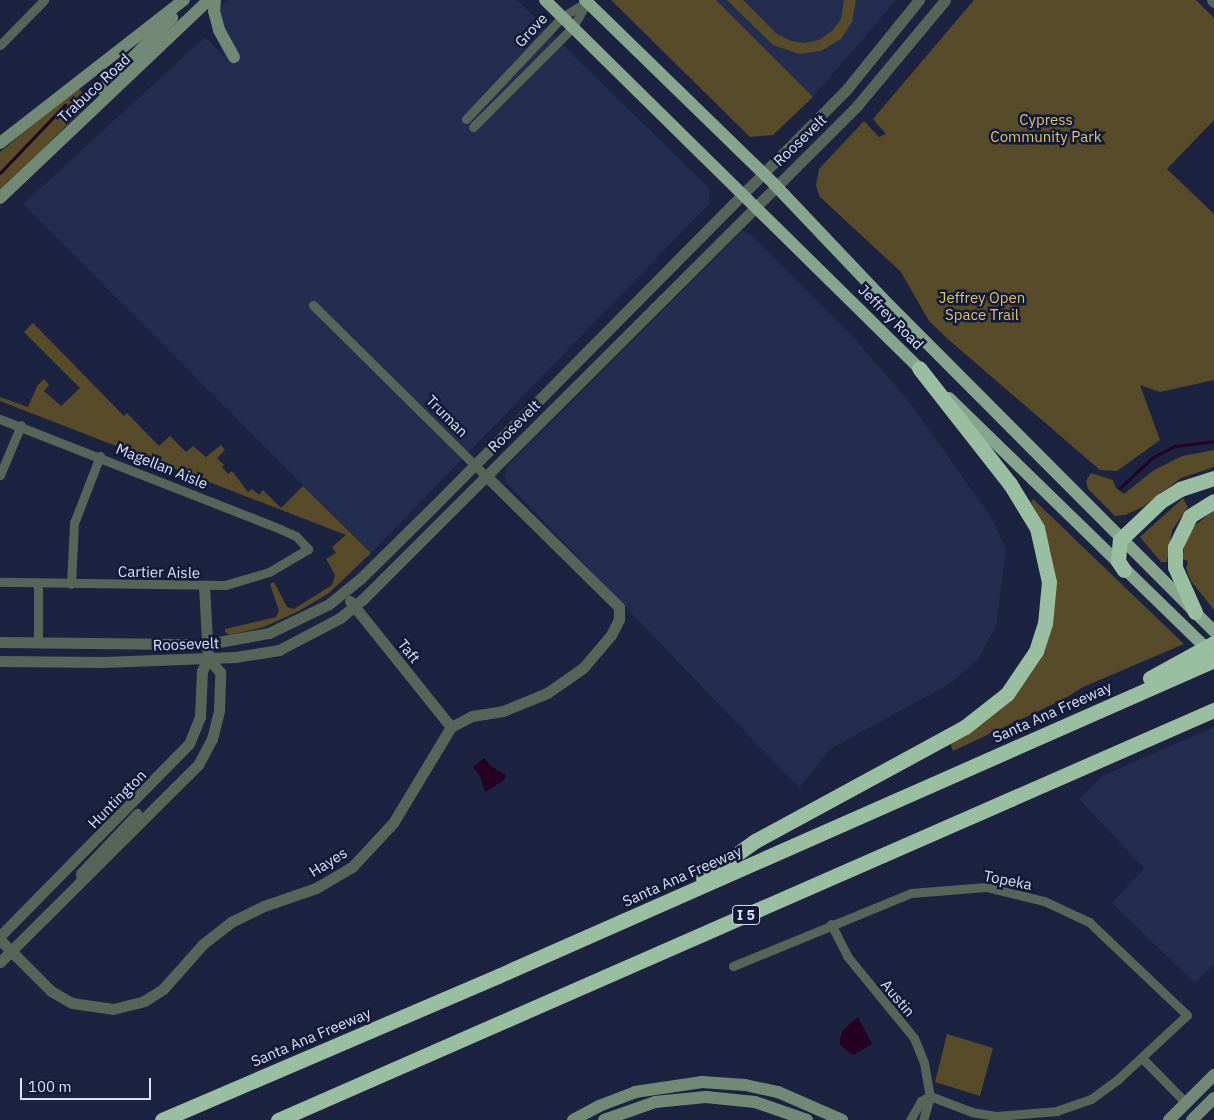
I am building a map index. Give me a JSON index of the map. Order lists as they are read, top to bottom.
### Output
{
  "streets": {
    "highway": ["Santa Ana Freeway", "I 5"],
    "main road": ["Trabuco Road", "Jeffrey Road"],
    "street": [
      "Grove",
      "Roosevelt",
      "Truman",
      "Magellan Aisle",
      "Cartier Aisle",
      "Taft",
      "Huntington",
      "Hayes",
      "Topeka",
      "Austin"
    ]
  },
  "crossings": [
    ["Grove", "Jeffrey Road"],
    ["Roosevelt", "Jeffrey Road"],
    ["Roosevelt", "Truman"],
    ["Roosevelt", "Taft"],
    ["Roosevelt", "Huntington"],
    ["Jeffrey Road", "Santa Ana Freeway"],
    ["Truman", "Taft"],
    ["Truman", "Hayes"],
    ["Magellan Aisle", "Cartier Aisle"],
    ["Cartier Aisle", "Huntington"],
    ["Taft", "Hayes"],
    ["Huntington", "Hayes"],
    ["Topeka", "Austin"]
  ],
  "parks": ["Cypress Community Park", "Jeffrey Open Space Trail"],
  "scale_bar": "100 m"
}
